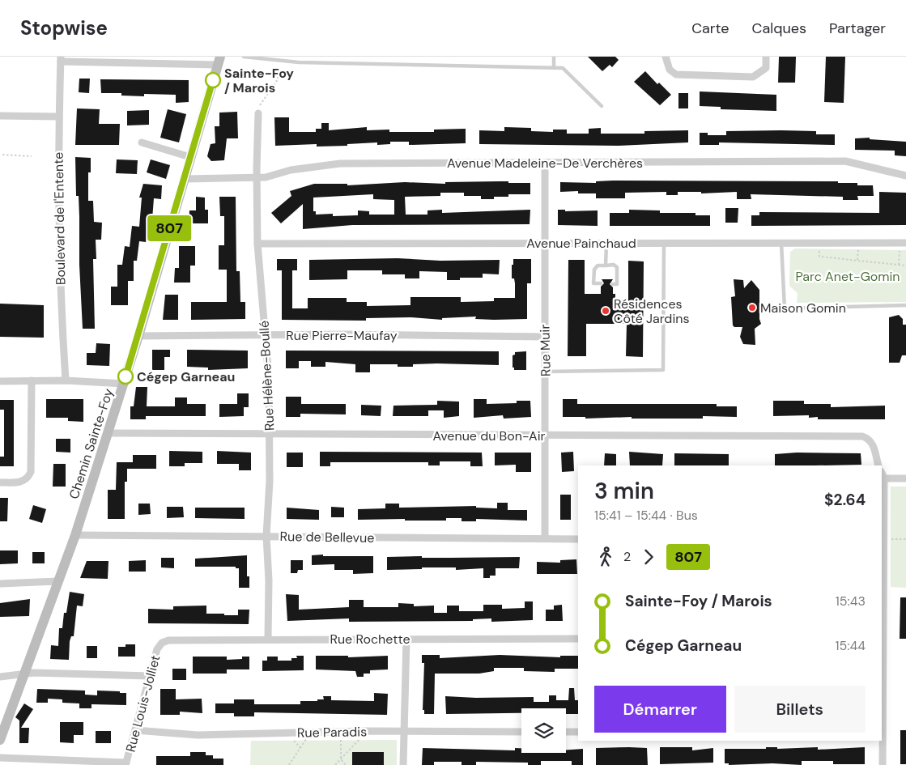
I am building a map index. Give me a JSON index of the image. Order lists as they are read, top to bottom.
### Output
{
  "streets": {
    "main road": ["Chemin Sainte-Foy"],
    "street": [
      "Avenue Madeleine-De Verchères",
      "Boulevard de l'Entente",
      "Avenue Painchaud",
      "Rue Pierre-Maufay",
      "Rue Muir",
      "Rue Hélène-Boullé",
      "Avenue du Bon-Air",
      "Rue de Bellevue",
      "Rue Rochette",
      "Rue Louis-Jolliet",
      "Rue Paradis"
    ]
  },
  "crossings": [
    ["Avenue Madeleine-De Verchères", "Rue Muir"],
    ["Avenue Madeleine-De Verchères", "Rue Hélène-Boullé"],
    ["Avenue Madeleine-De Verchères", "Chemin Sainte-Foy"],
    ["Avenue Painchaud", "Rue Muir"],
    ["Avenue Painchaud", "Rue Hélène-Boullé"],
    ["Rue Pierre-Maufay", "Rue Muir"],
    ["Rue Pierre-Maufay", "Rue Hélène-Boullé"],
    ["Rue Pierre-Maufay", "Chemin Sainte-Foy"],
    ["Rue Muir", "Avenue du Bon-Air"],
    ["Rue Muir", "Rue de Bellevue"],
    ["Rue Hélène-Boullé", "Avenue du Bon-Air"],
    ["Rue Hélène-Boullé", "Rue de Bellevue"],
    ["Rue Hélène-Boullé", "Rue Rochette"],
    ["Avenue du Bon-Air", "Chemin Sainte-Foy"],
    ["Chemin Sainte-Foy", "Rue de Bellevue"],
    ["Rue Rochette", "Rue Louis-Jolliet"],
    ["Rue Louis-Jolliet", "Rue Paradis"]
  ],
  "parks": ["Parc Anet-Gomin"],
  "places": [
    "Sainte-Foy / Marois",
    "Maison Gomin",
    "Résidences Côté Jardins",
    "Cégep Garneau"
  ],
  "lines": ["bus line 807"],
  "page": {
    "header": "Stopwise",
    "nav": ["Carte", "Calques", "Partager"],
    "on_map": "807",
    "heading": ["3 min", "15:41 – 15:44 · Bus", "$2.64"],
    "legs": ["2", "807"],
    "list": [
      {
        "name": "Sainte-Foy / Marois",
        "value": "15:43"
      },
      {
        "name": "Cégep Garneau",
        "value": "15:44"
      }
    ],
    "buttons": ["Démarrer", "Billets"]
  }
}
